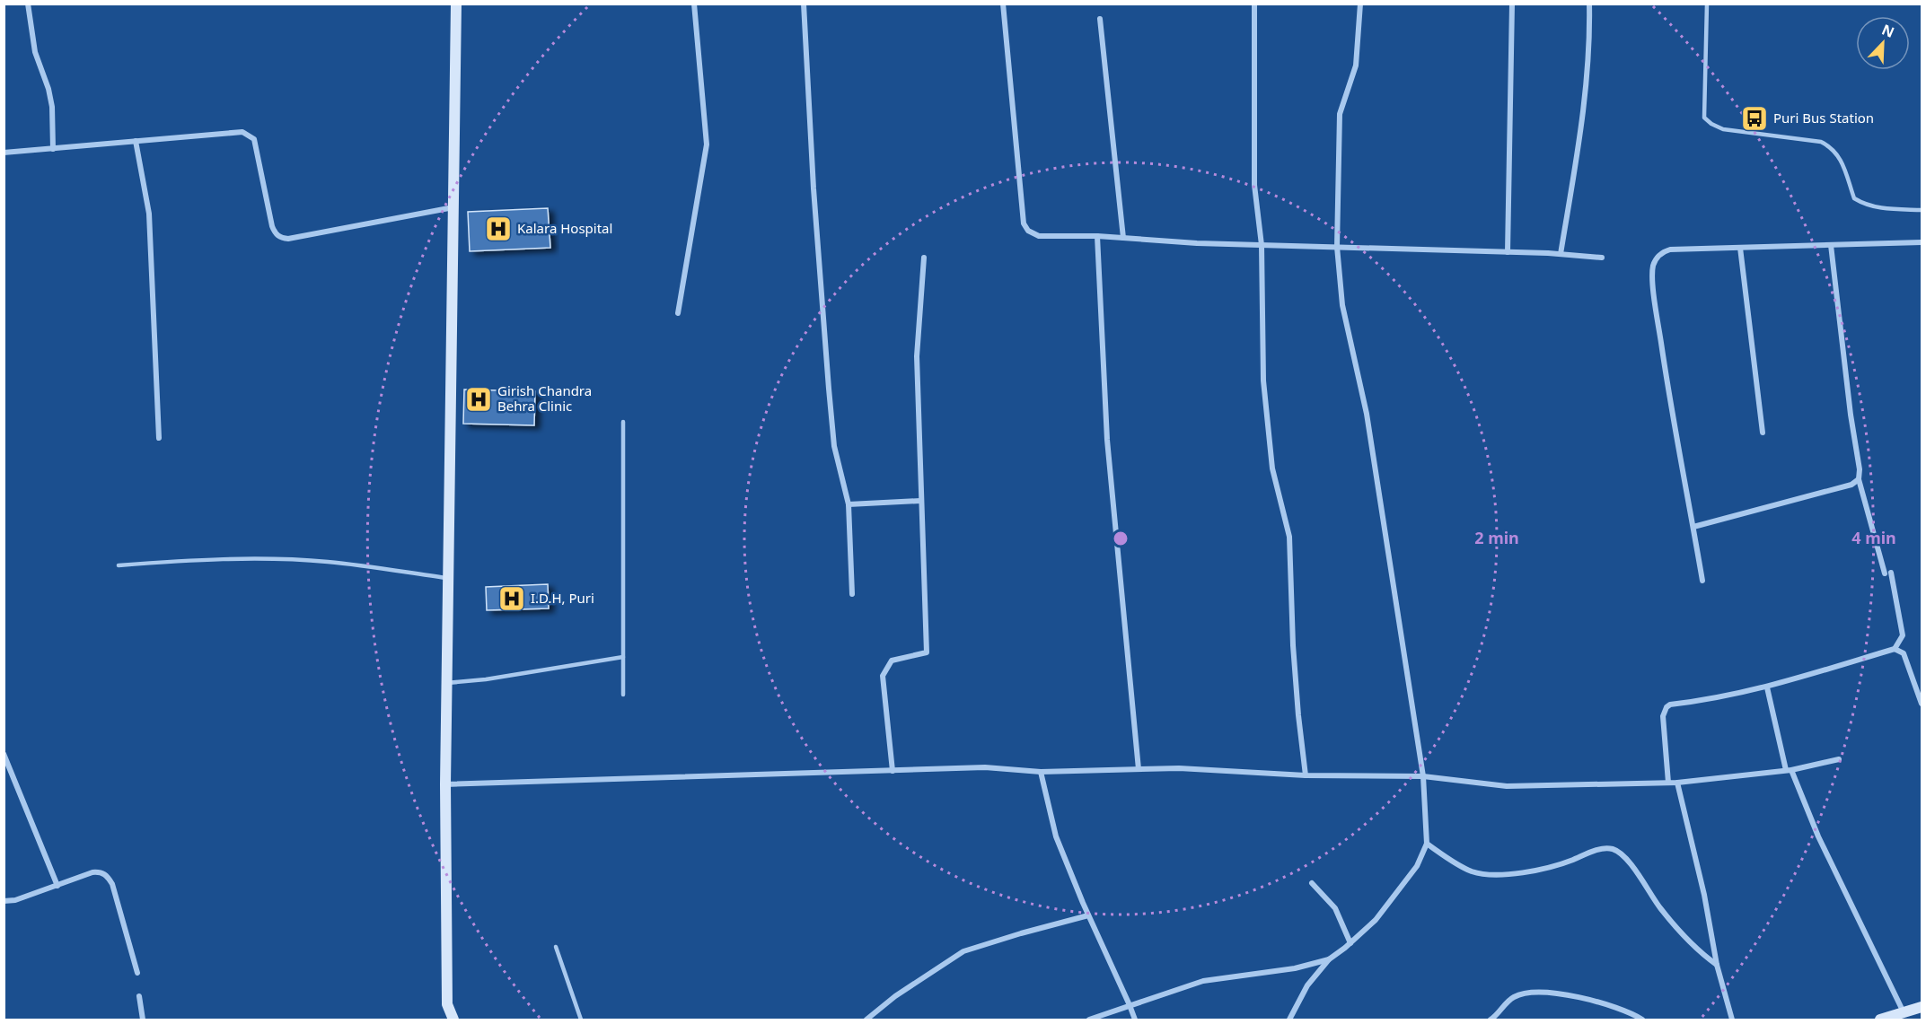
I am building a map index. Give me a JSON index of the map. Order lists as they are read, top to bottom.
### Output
{
  "places": {
    "bus stop": ["Puri Bus Station"],
    "hospital": ["Kalara Hospital", "Girish Chandra Behra Clinic", "I.D.H, Puri"]
  },
  "north": "top right",
  "rings": ["2 min", "4 min"]
}
